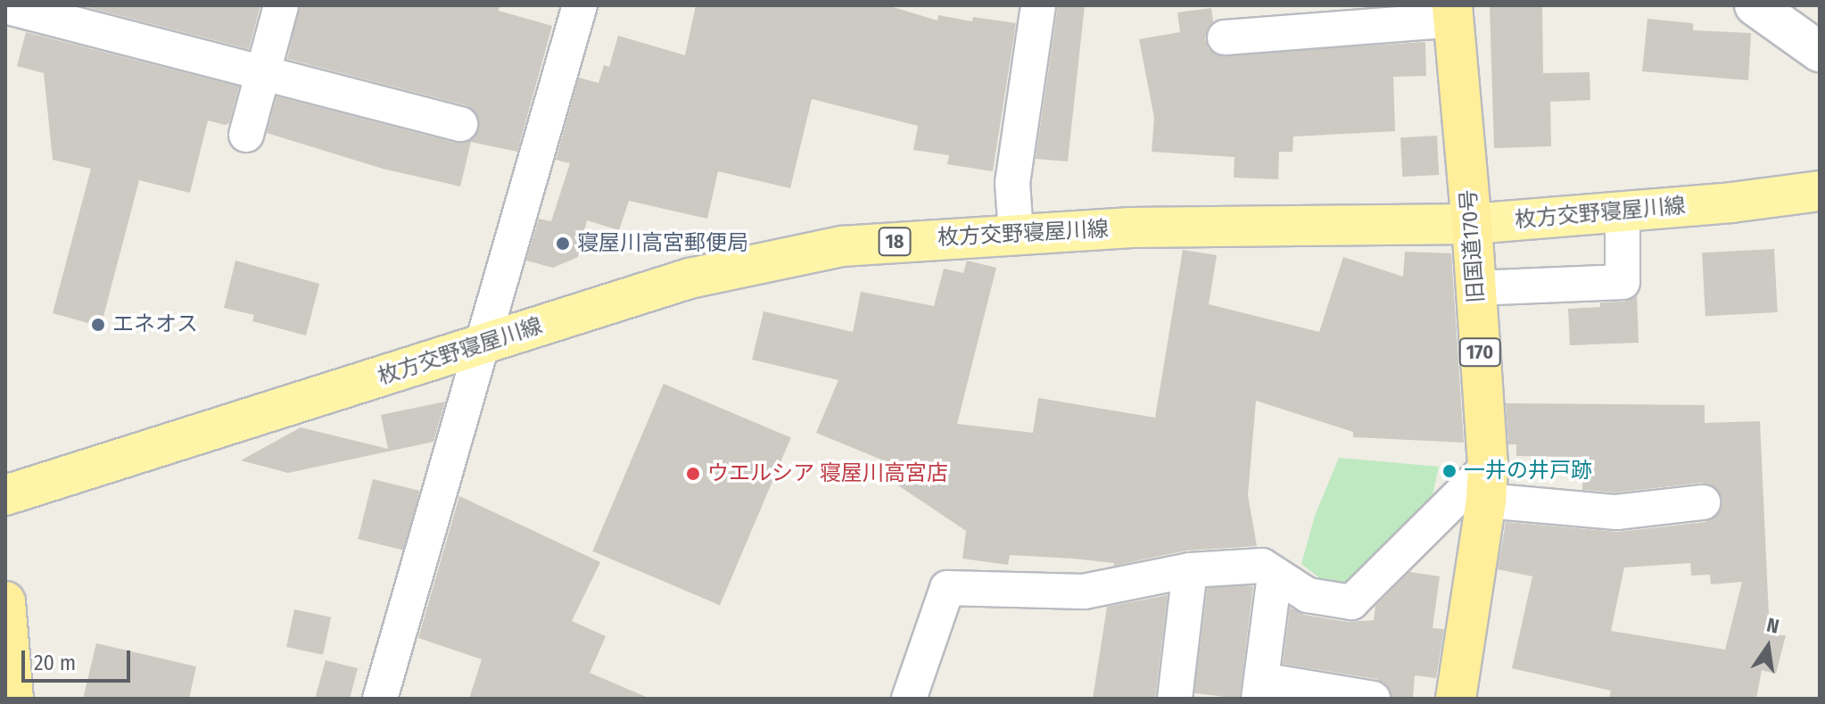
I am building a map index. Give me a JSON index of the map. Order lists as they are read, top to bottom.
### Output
{
  "streets": {
    "highway": ["旧国道170号", "170"],
    "main road": ["枚方交野寝屋川線", "18"]
  },
  "crossings": [
    ["枚方交野寝屋川線", "旧国道170号"]
  ],
  "places": [
    "寝屋川高宮郵便局",
    "エネオス",
    "一井の井戸跡",
    "ウエルシア 寝屋川高宮店"
  ],
  "scale_bar": "20 m",
  "north": "top"
}
